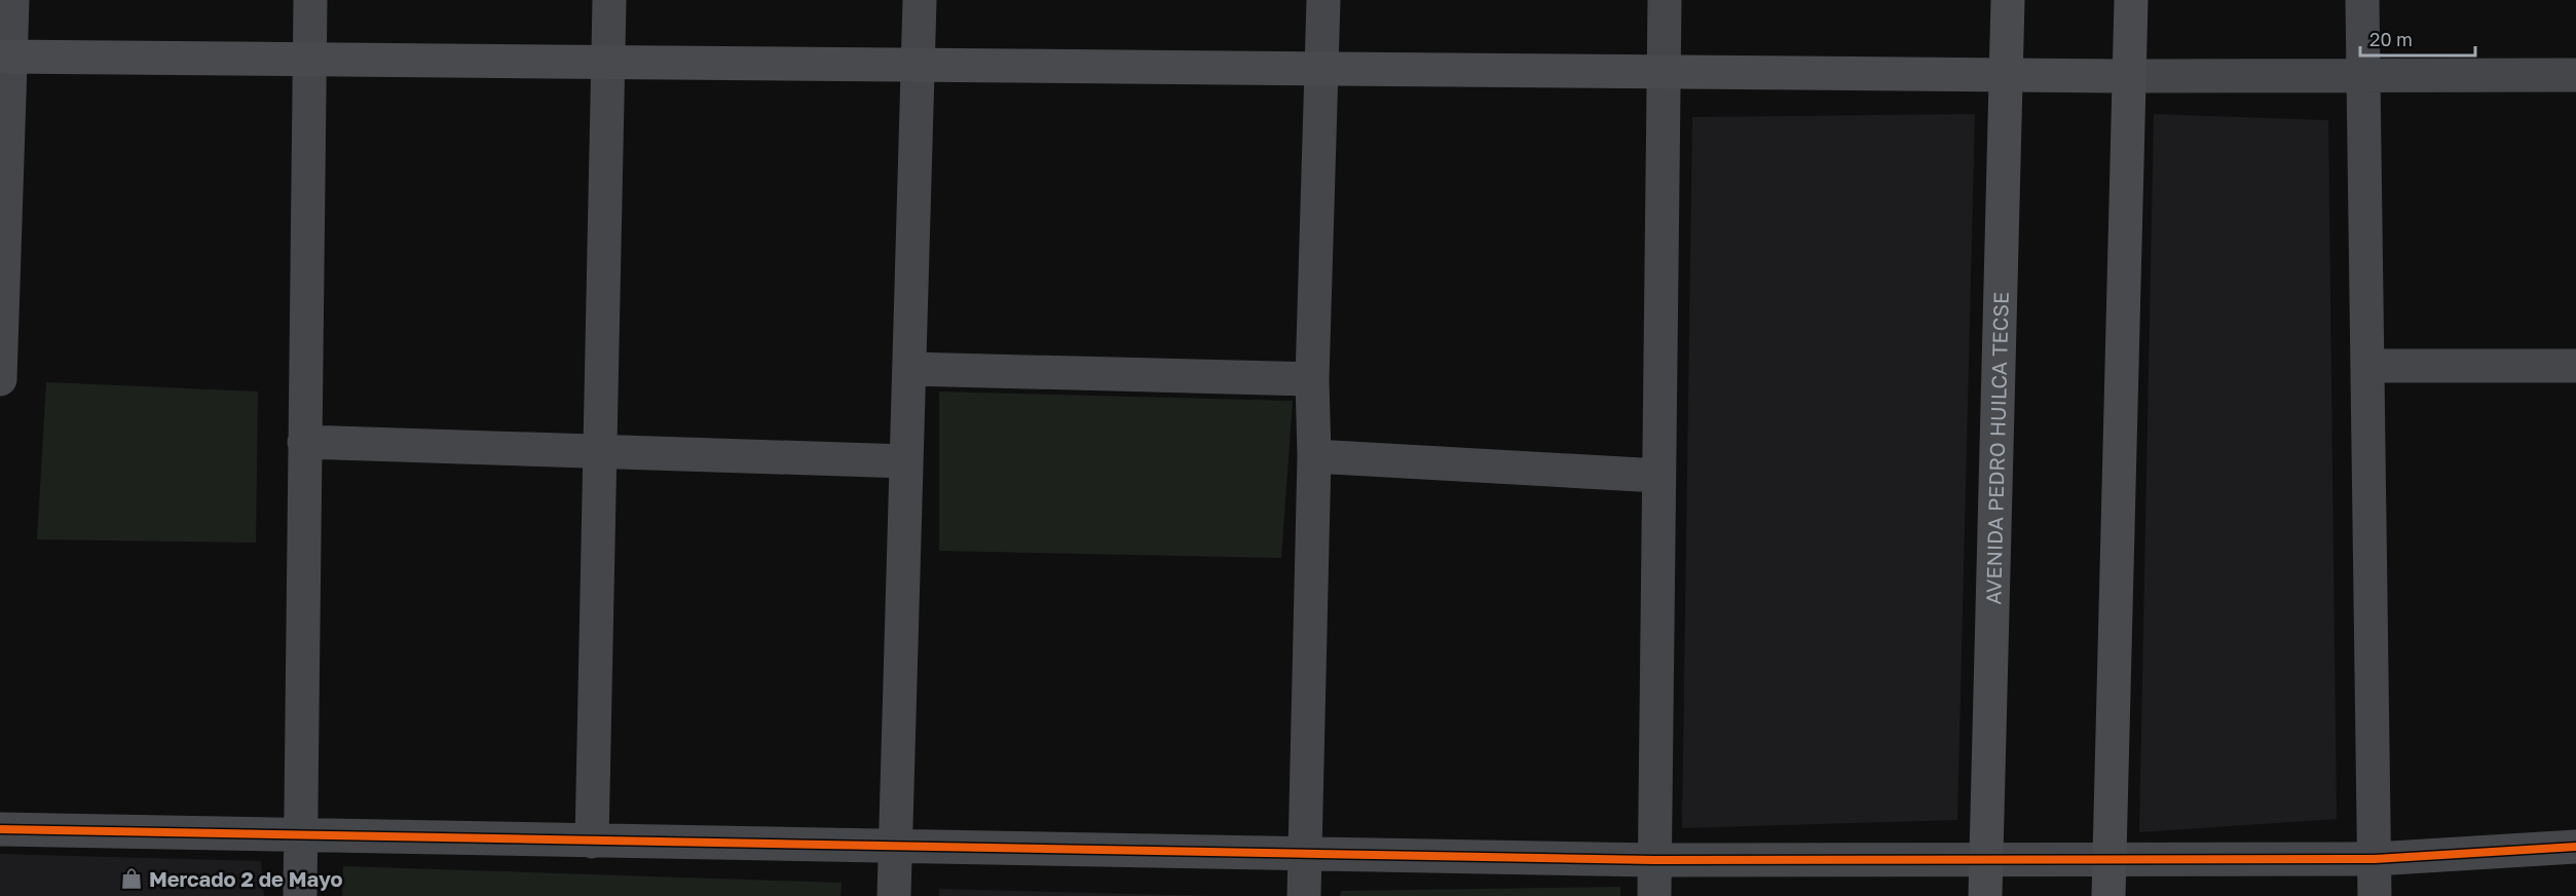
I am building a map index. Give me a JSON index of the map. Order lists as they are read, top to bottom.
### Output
{
  "streets": {
    "main road": ["AVENIDA PEDRO HUILCA TECSE"]
  },
  "places": {
    "shop": ["Mercado 2 de Mayo"]
  },
  "scale_bar": "20 m"
}
